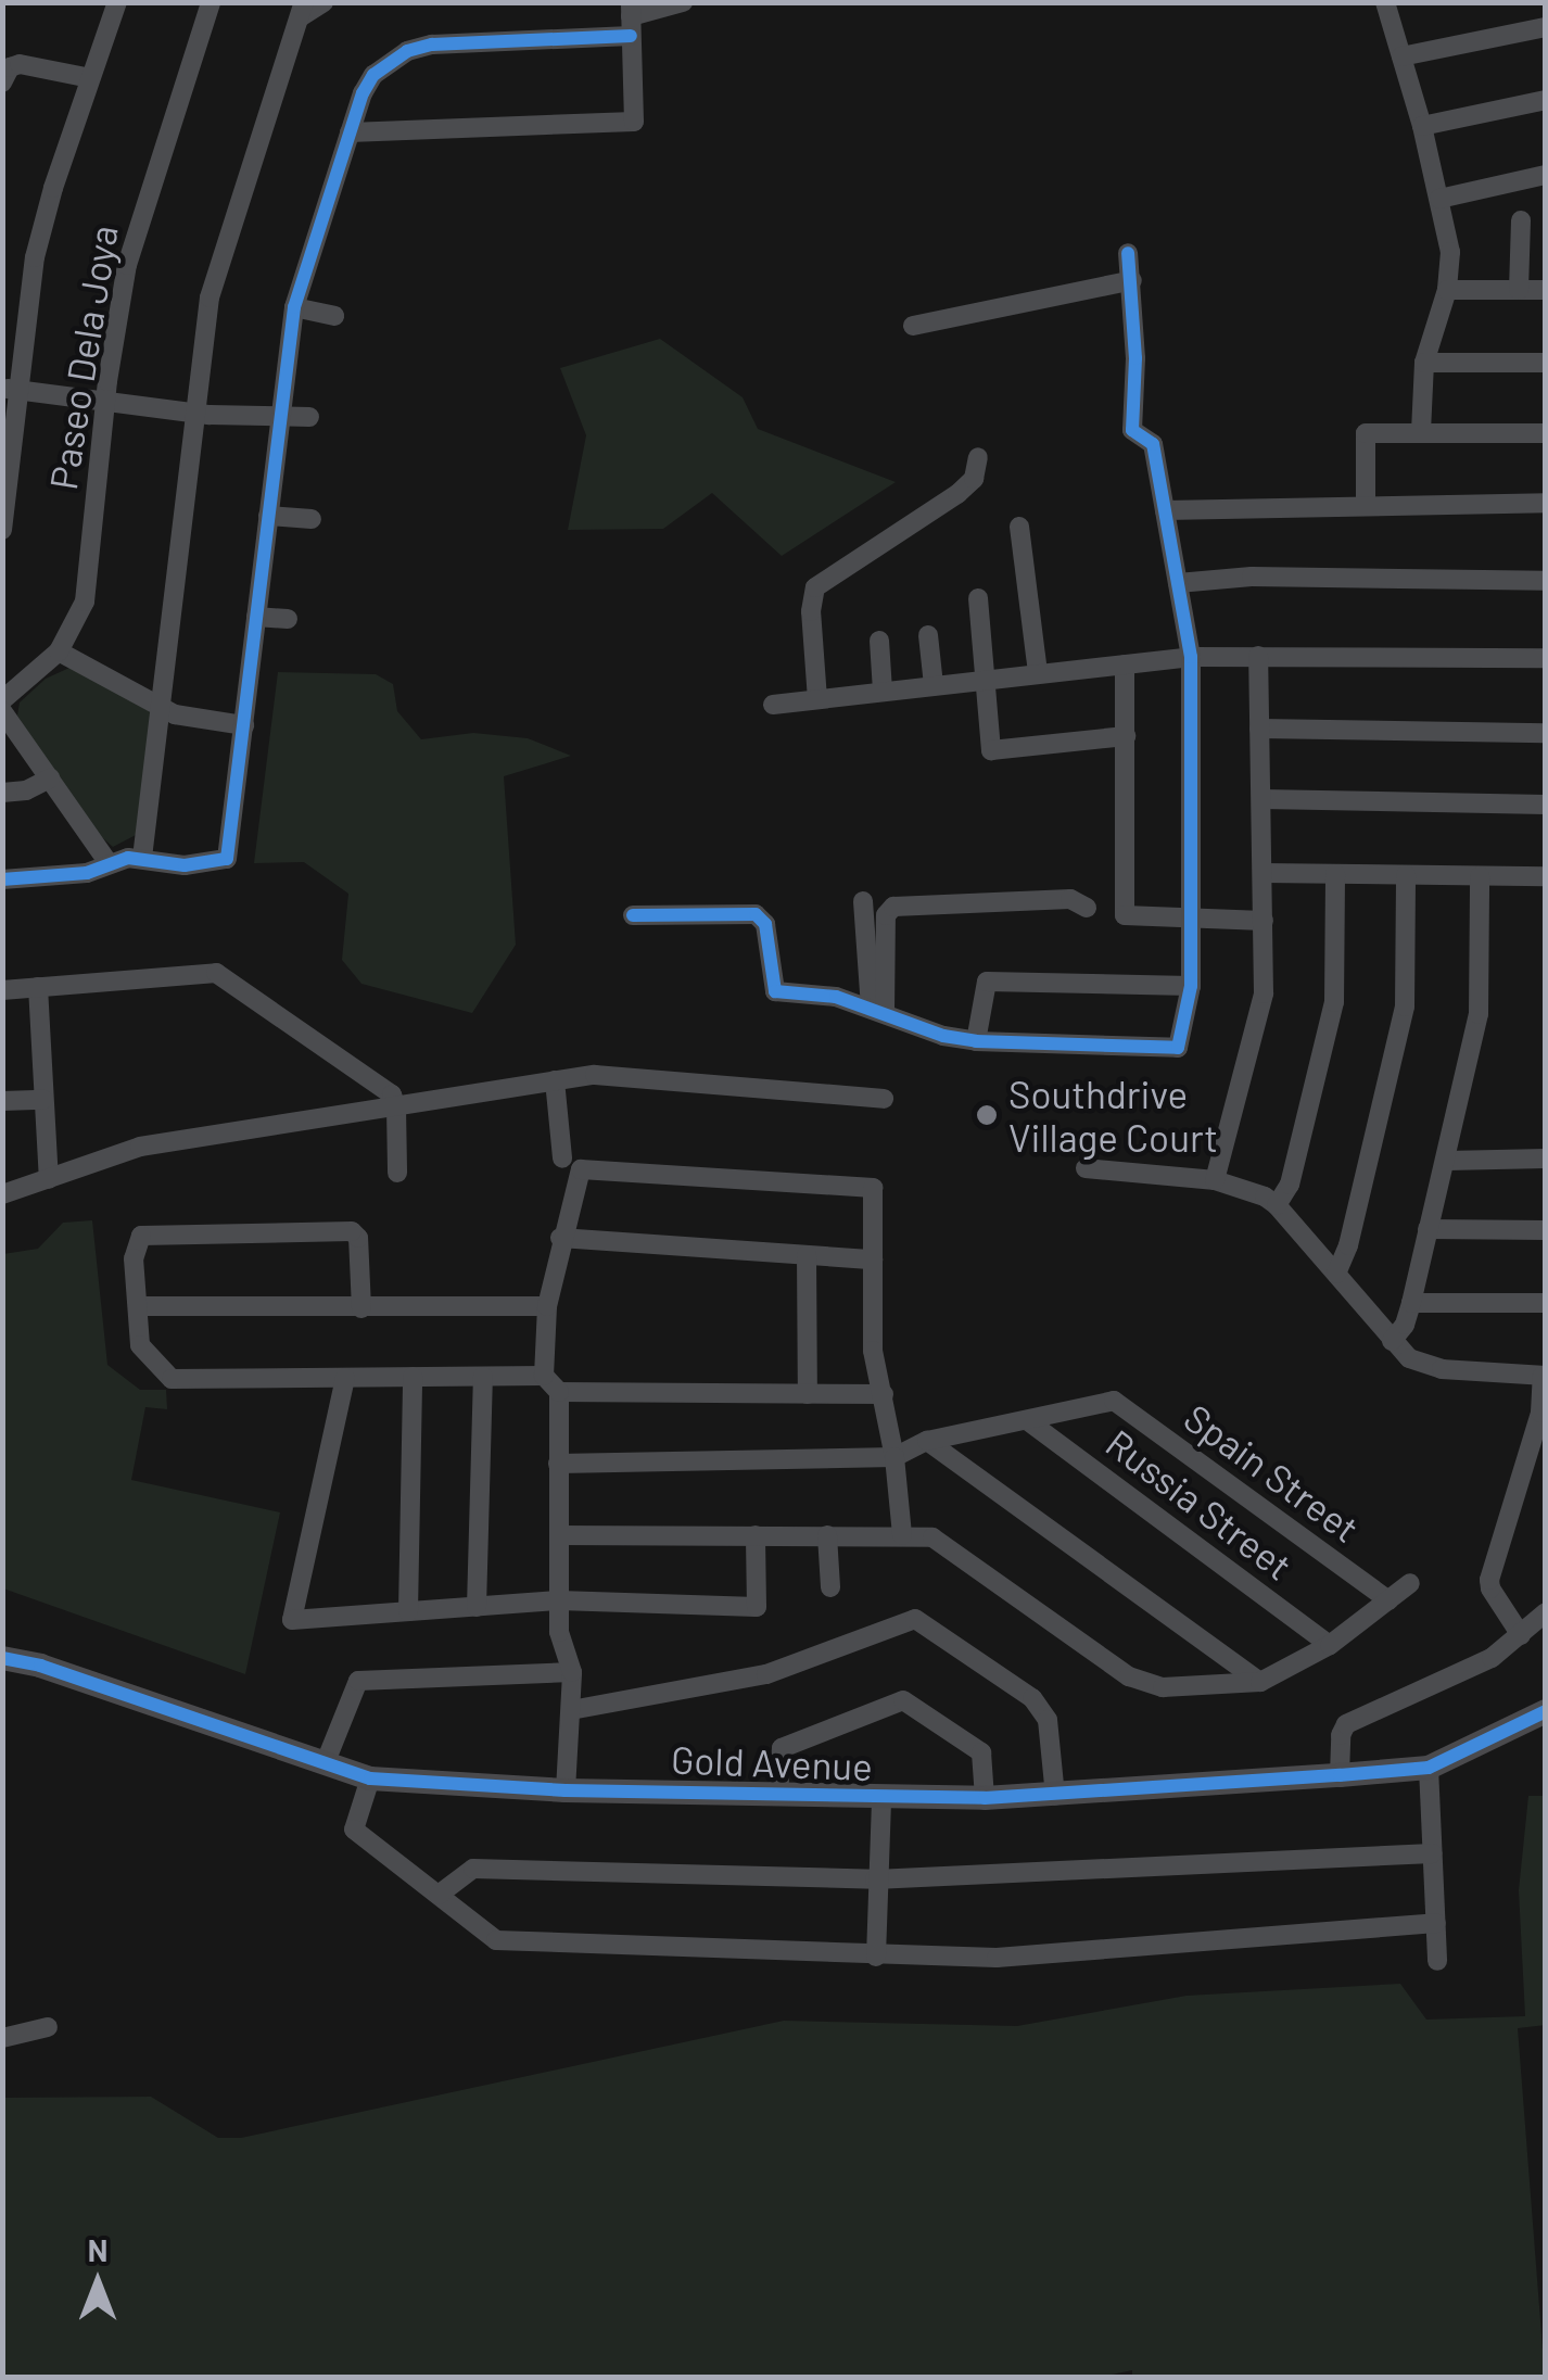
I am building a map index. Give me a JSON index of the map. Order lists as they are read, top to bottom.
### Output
{
  "streets": {
    "street": [
      "Paseo Dela Joya",
      "Spain Street",
      "Russia Street",
      "Gold Avenue"
    ]
  },
  "crossings": [
    ["Spain Street", "Russia Street"]
  ],
  "places": ["Southdrive Village Court"],
  "north": "top"
}
